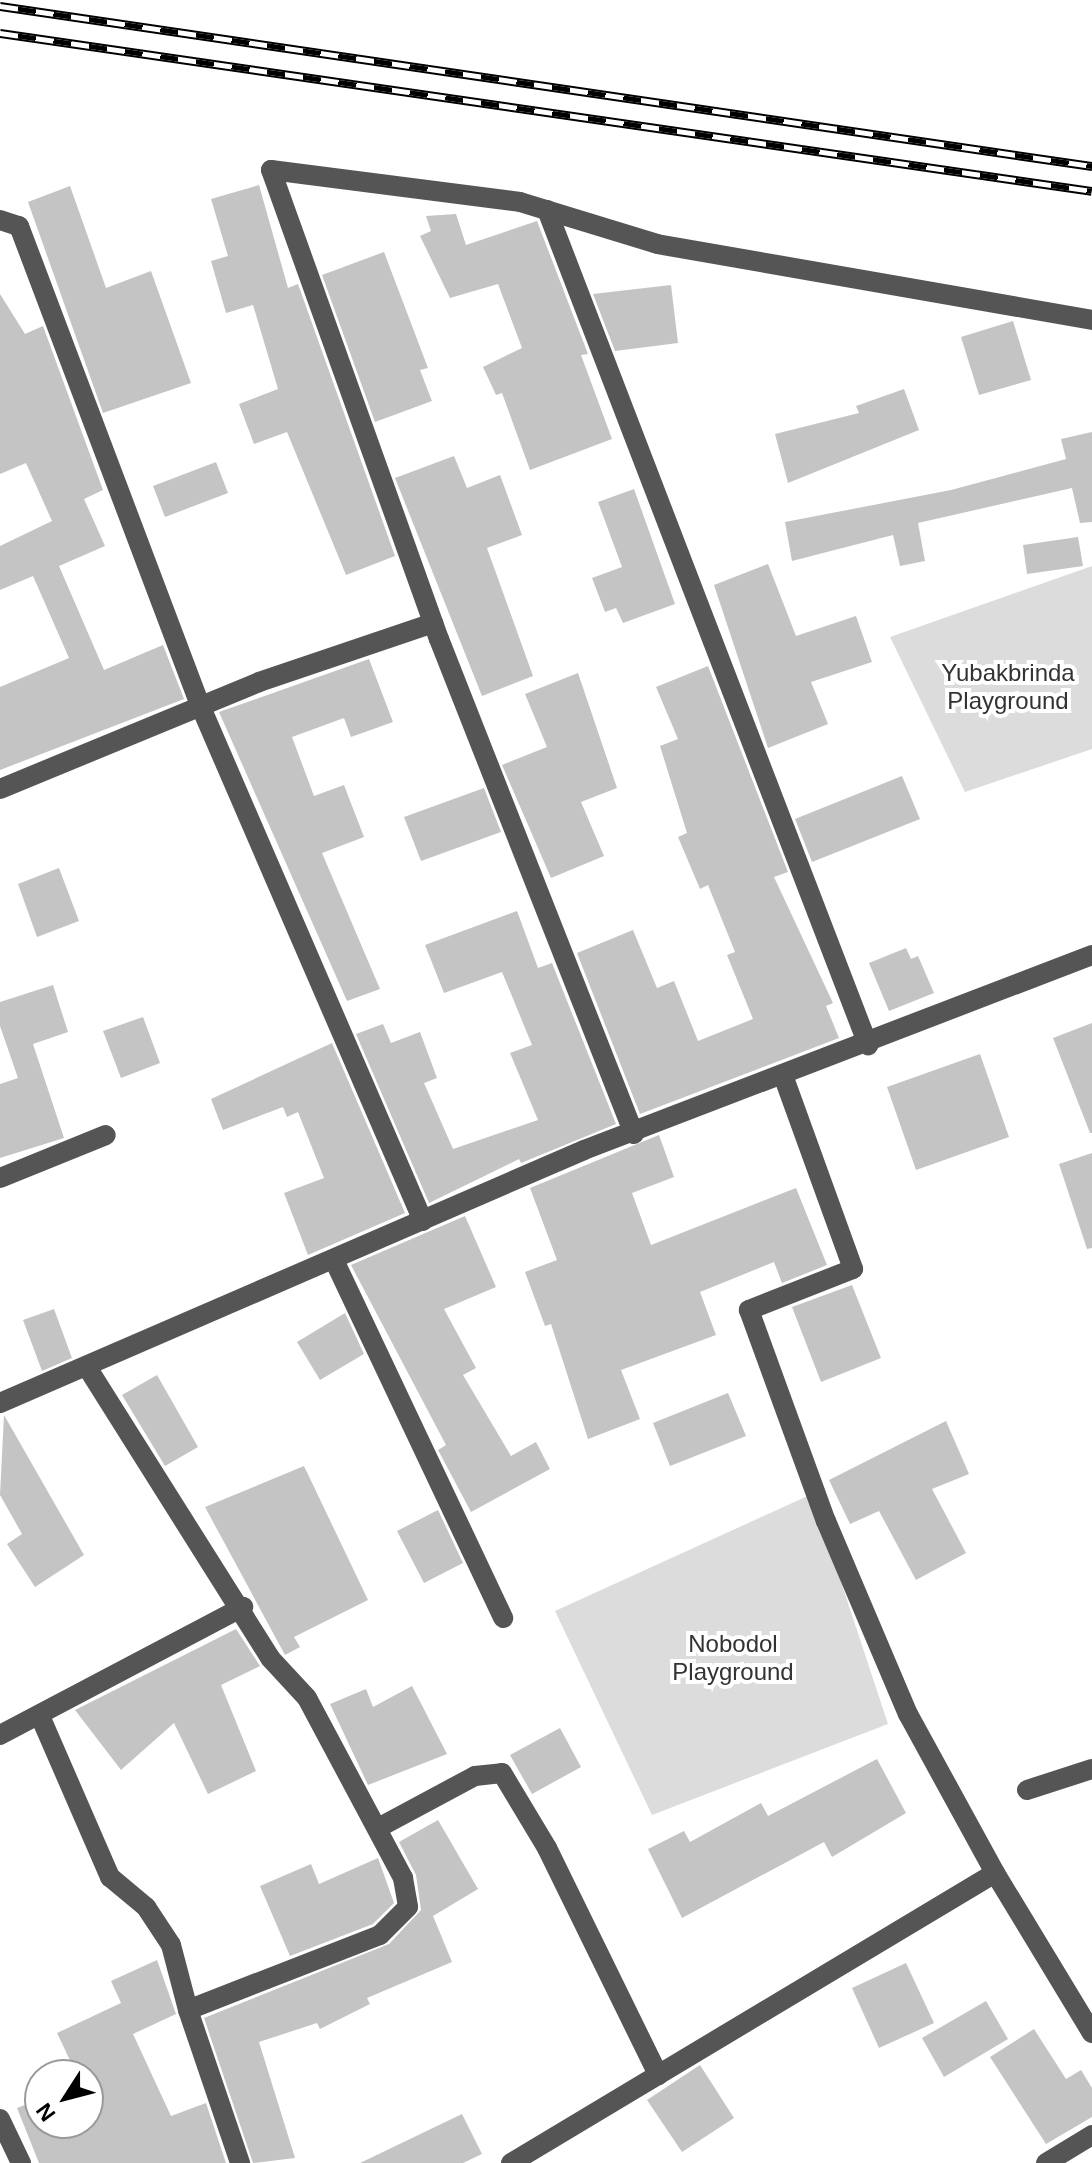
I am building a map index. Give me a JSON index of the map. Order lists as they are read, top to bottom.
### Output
{
  "parks": ["Yubakbrinda Playground", "Nobodol Playground"],
  "north": "bottom left"
}
